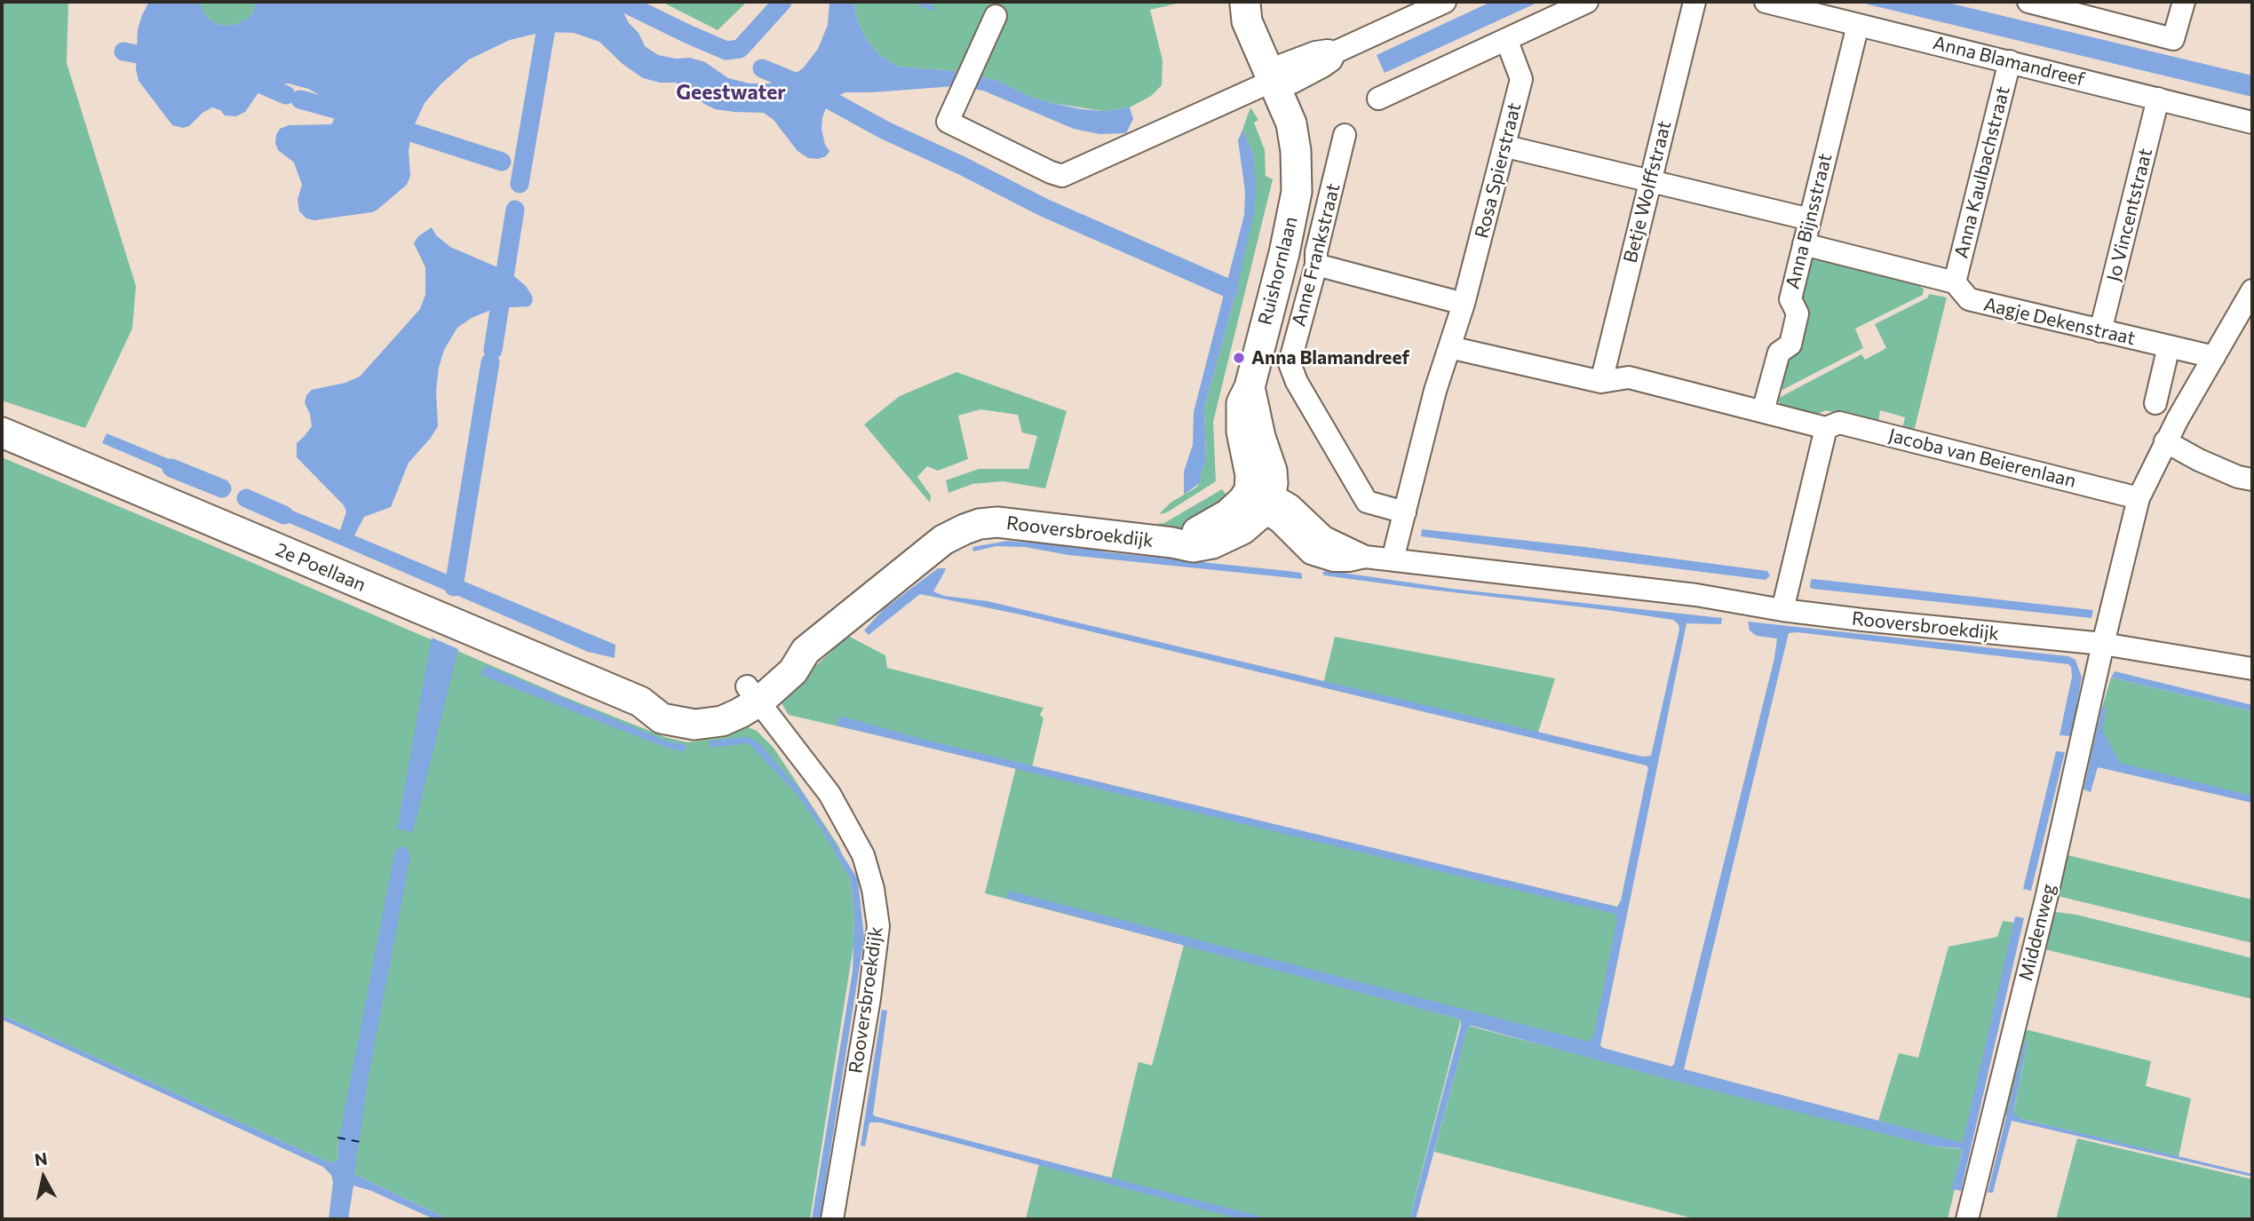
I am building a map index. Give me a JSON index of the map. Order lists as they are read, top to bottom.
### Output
{
  "streets": {
    "main road": ["Ruishornlaan", "Rooversbroekdijk", "2e Poellaan"],
    "street": [
      "Anna Blamandreef",
      "Rosa Spierstraat",
      "Anna Kaulbachstraat",
      "Betje Wolffstraat",
      "Jo Vincentstraat",
      "Anna Bijnsstraat",
      "Anne Frankstraat",
      "Aagje Dekenstraat",
      "Jacoba van Beierenlaan",
      "Middenweg"
    ]
  },
  "crossings": [
    ["Anna Blamandreef", "Anna Kaulbachstraat"],
    ["Anna Blamandreef", "Jo Vincentstraat"],
    ["Anna Blamandreef", "Anna Bijnsstraat"],
    ["Rosa Spierstraat", "Anne Frankstraat"],
    ["Rosa Spierstraat", "Jacoba van Beierenlaan"],
    ["Rosa Spierstraat", "Rooversbroekdijk"],
    ["Anna Kaulbachstraat", "Aagje Dekenstraat"],
    ["Betje Wolffstraat", "Jacoba van Beierenlaan"],
    ["Jo Vincentstraat", "Aagje Dekenstraat"],
    ["Anna Bijnsstraat", "Aagje Dekenstraat"],
    ["Anna Bijnsstraat", "Jacoba van Beierenlaan"],
    ["Ruishornlaan", "Rooversbroekdijk"],
    ["Rooversbroekdijk", "2e Poellaan"],
    ["Rooversbroekdijk", "Middenweg"]
  ],
  "districts": ["Geestwater"],
  "places": ["Anna Blamandreef"],
  "north": "top"
}
